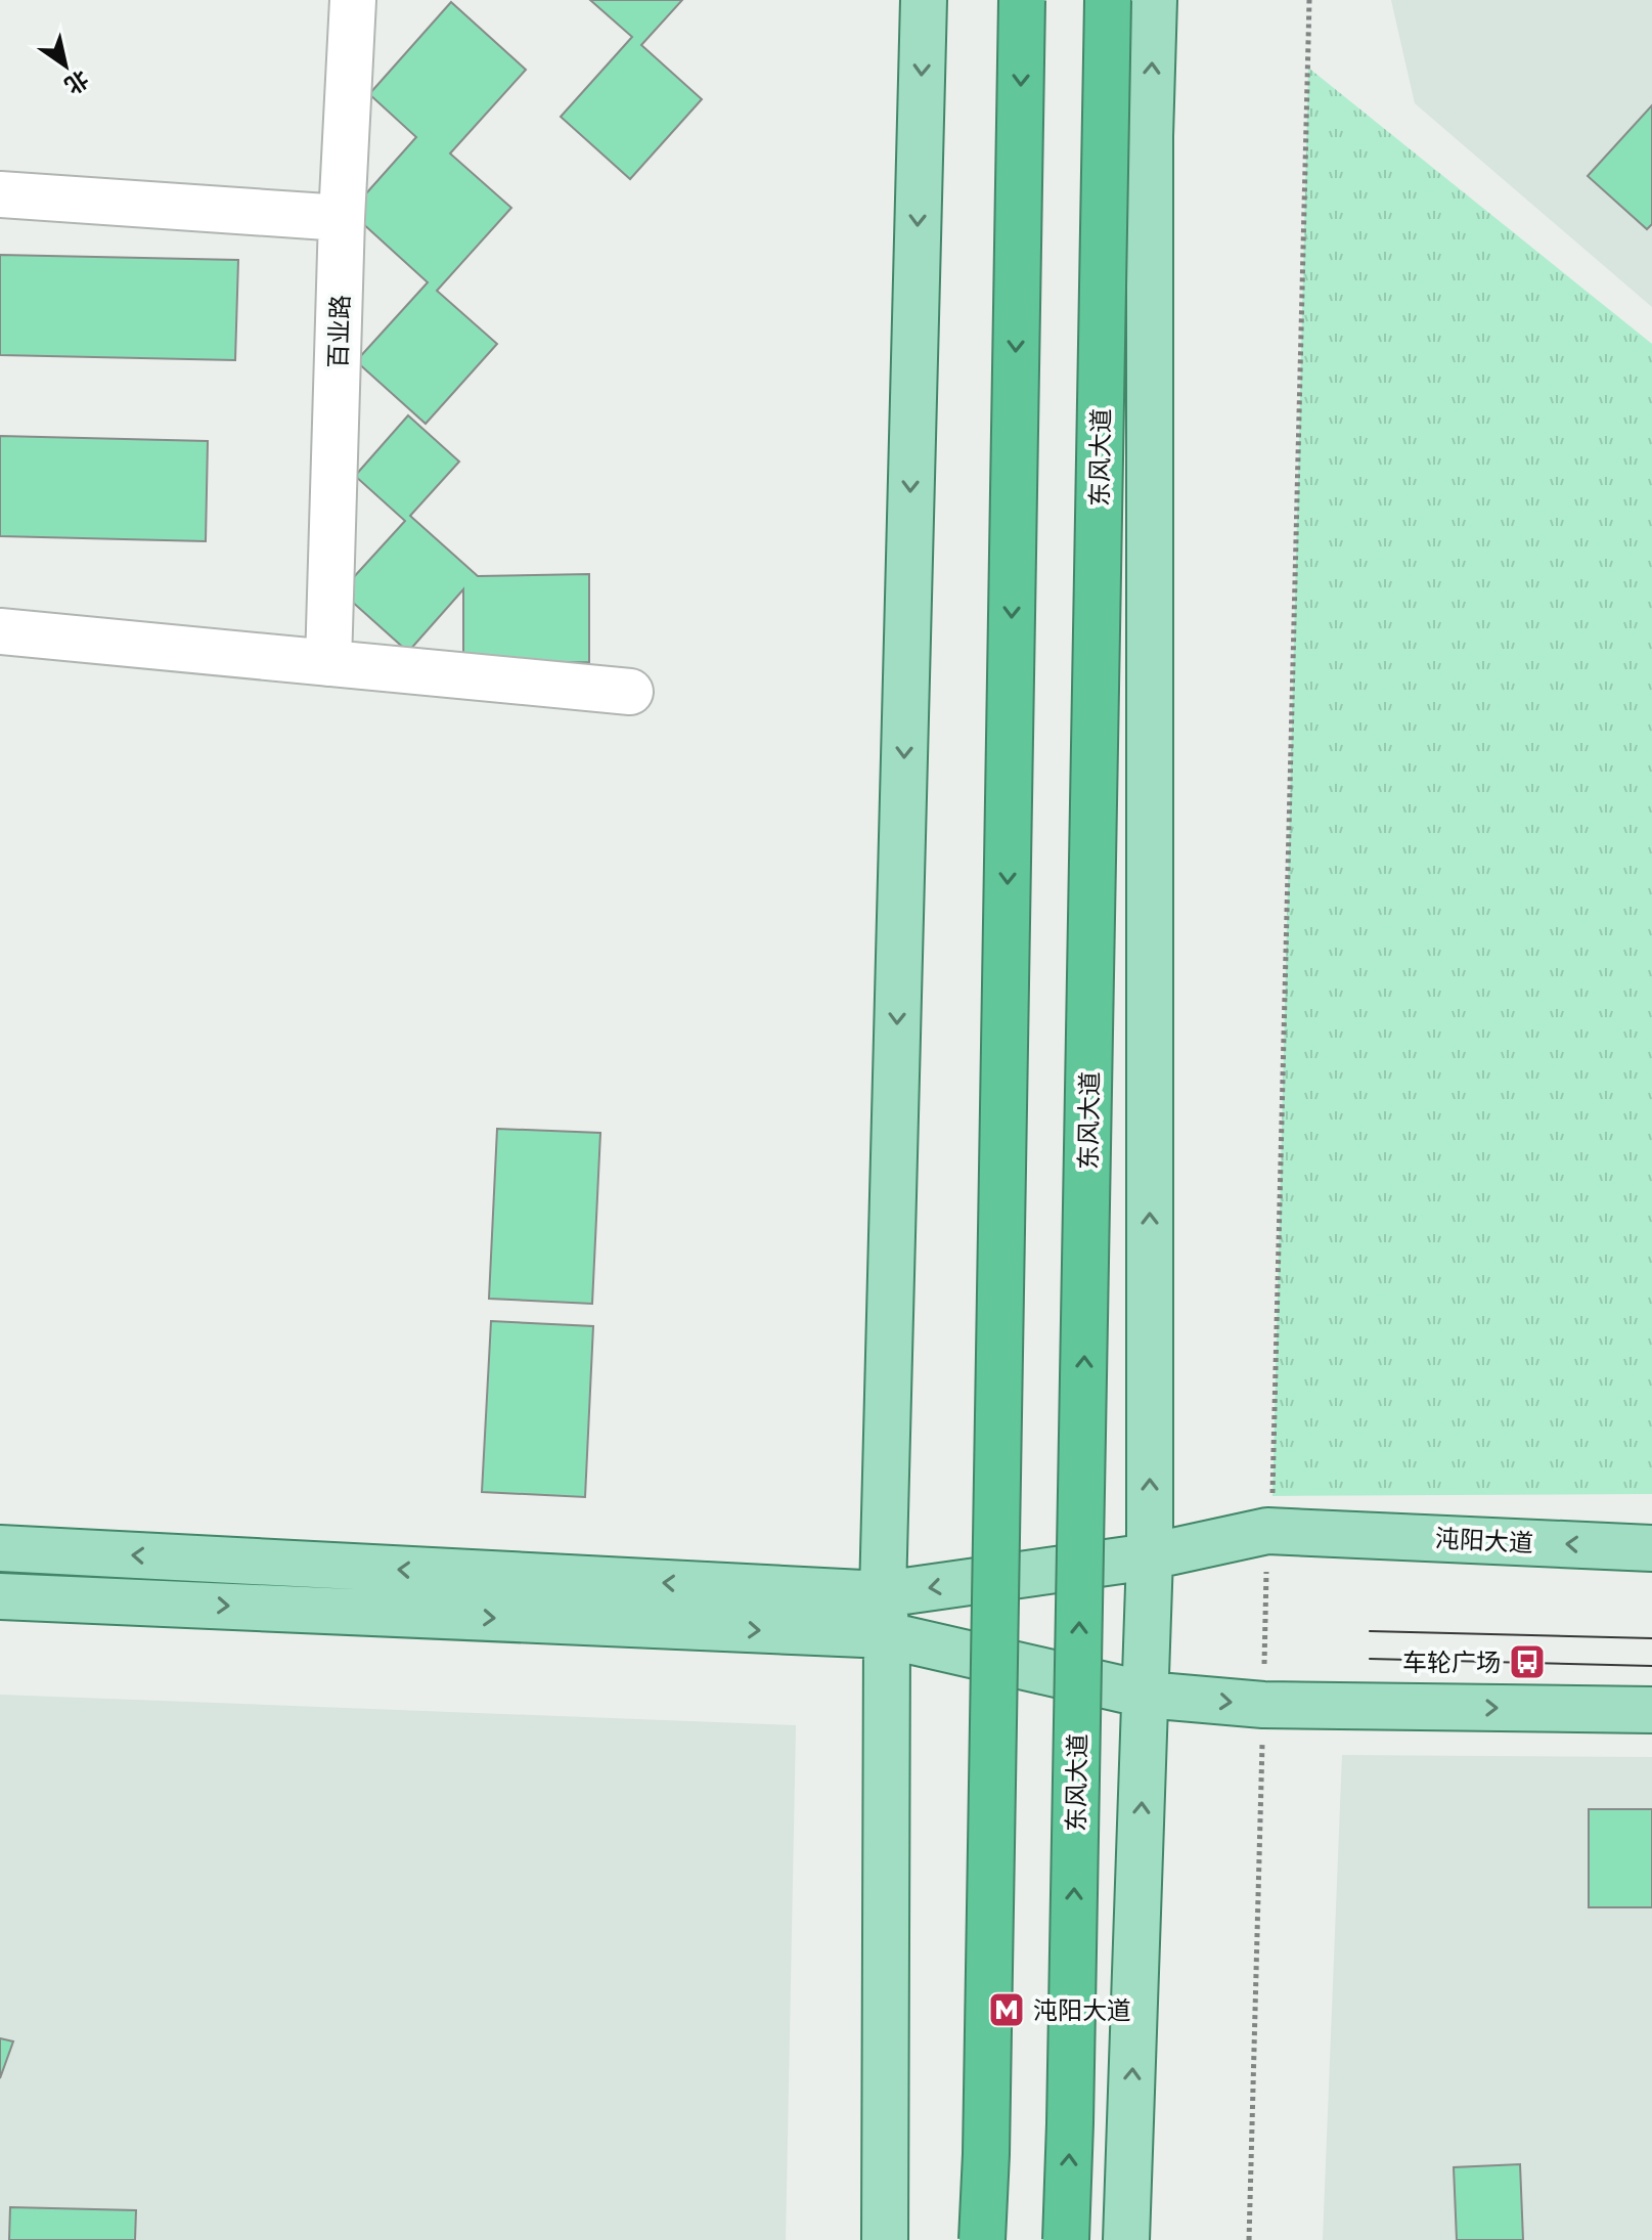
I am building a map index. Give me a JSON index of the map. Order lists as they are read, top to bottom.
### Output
{
  "streets": {
    "highway": ["东风大道"],
    "main road": ["沌阳大道"],
    "street": ["百业路"]
  },
  "places": {
    "bus stop": ["车轮广场"],
    "metro station": ["沌阳大道"]
  },
  "north": "bottom right"
}
